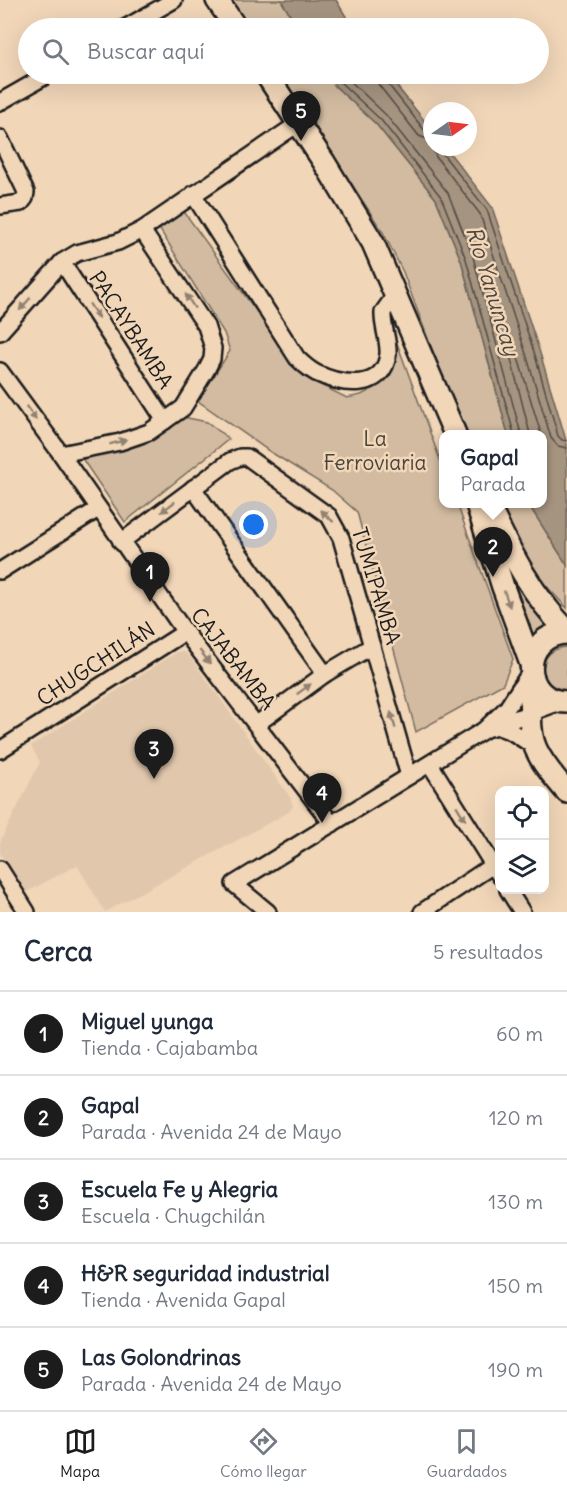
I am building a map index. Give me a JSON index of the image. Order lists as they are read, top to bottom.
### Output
{
  "streets": {
    "street": [
      "PACAYBAMBA",
      "TUMIPAMBA",
      "CAJABAMBA",
      "CHUGCHILÁN"
    ]
  },
  "crossings": [
    ["TUMIPAMBA", "CAJABAMBA"],
    ["CAJABAMBA", "CHUGCHILÁN"]
  ],
  "one_way": ["PACAYBAMBA"],
  "water": ["Río Yanuncay"],
  "parks": ["La Ferroviaria"],
  "north": "right",
  "page": {
    "search": "Buscar aquí",
    "pins": [
      "5",
      "2",
      "1",
      "3",
      "4"
    ],
    "popup": ["Gapal", "Parada"],
    "heading": ["Cerca", "5 resultados"],
    "list": [
      {
        "mark": "1",
        "name": "Miguel yunga",
        "note": "Tienda · Cajabamba",
        "value": "60 m"
      },
      {
        "mark": "2",
        "name": "Gapal",
        "note": "Parada · Avenida 24 de Mayo",
        "value": "120 m"
      },
      {
        "mark": "3",
        "name": "Escuela Fe y Alegria",
        "note": "Escuela · Chugchilán",
        "value": "130 m"
      },
      {
        "mark": "4",
        "name": "H&R seguridad industrial",
        "note": "Tienda · Avenida Gapal",
        "value": "150 m"
      },
      {
        "mark": "5",
        "name": "Las Golondrinas",
        "note": "Parada · Avenida 24 de Mayo",
        "value": "190 m"
      }
    ],
    "nav": ["Mapa", "Cómo llegar", "Guardados"]
  }
}
